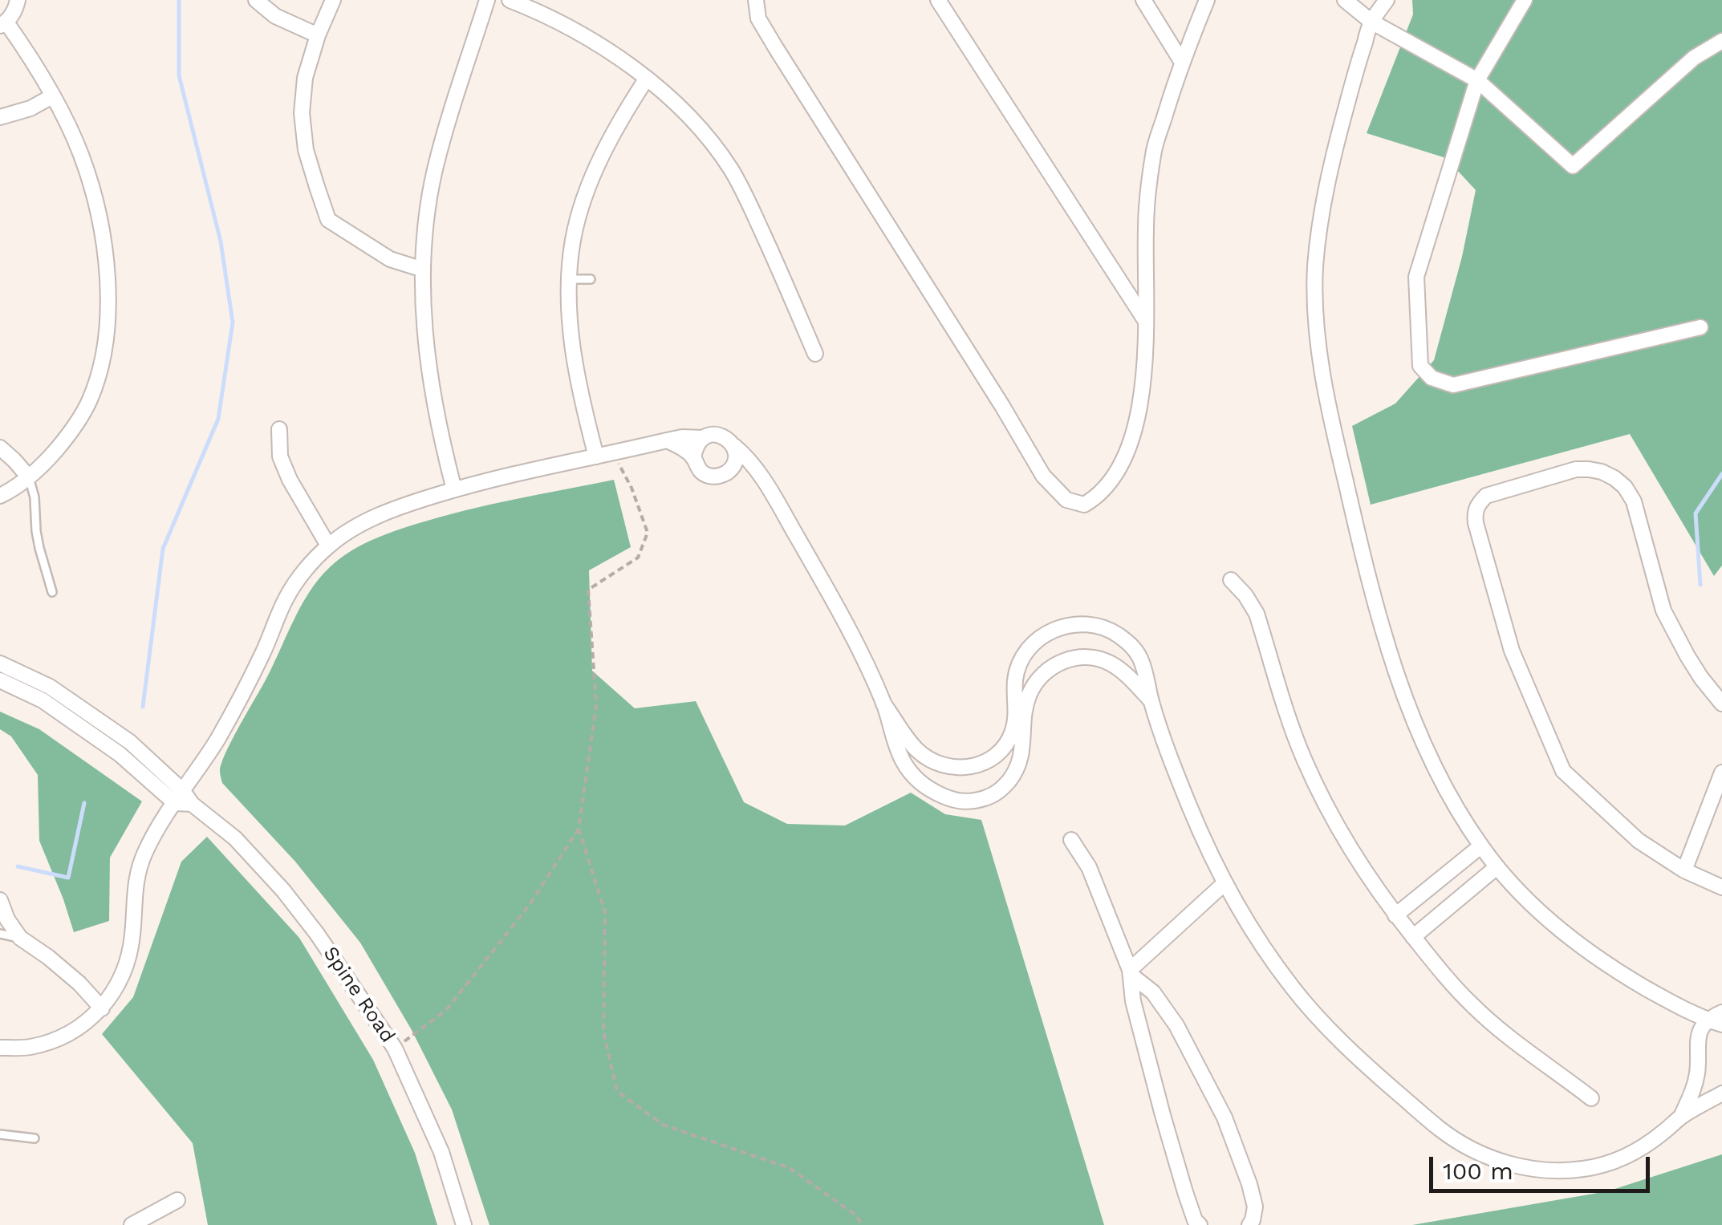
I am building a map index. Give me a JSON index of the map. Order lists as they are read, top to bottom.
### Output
{
  "streets": {
    "street": ["Spine Road"]
  },
  "scale_bar": "100 m"
}
